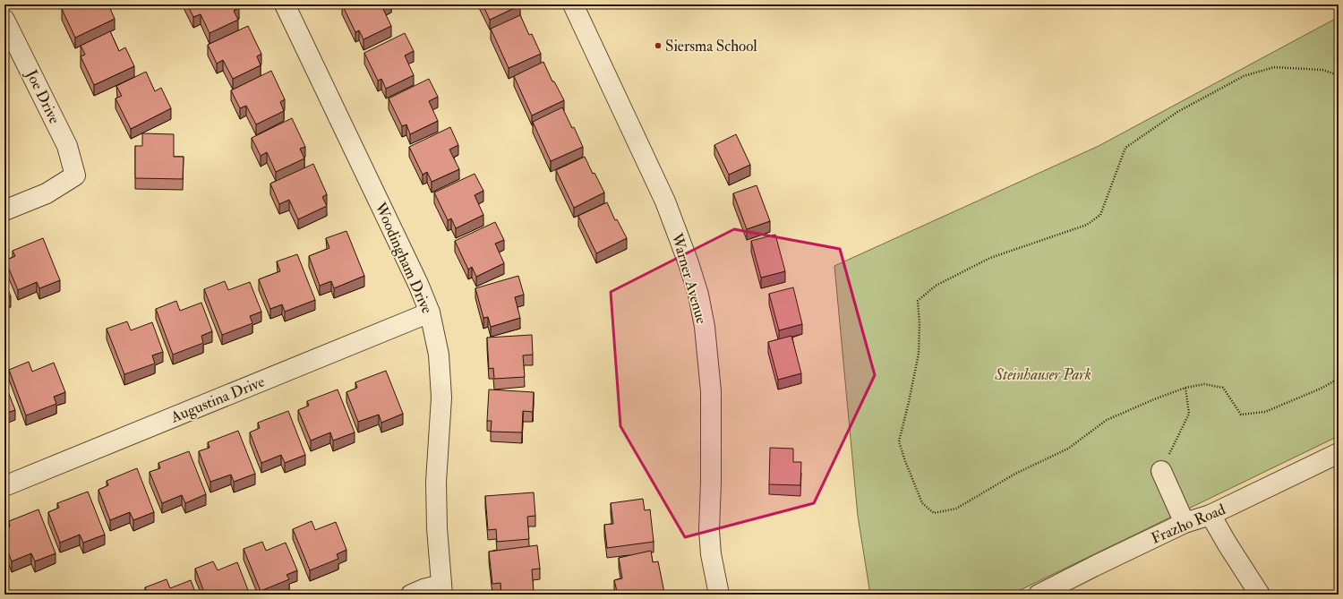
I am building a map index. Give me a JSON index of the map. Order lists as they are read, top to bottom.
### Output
{
  "streets": {
    "street": [
      "Joe Drive",
      "Woodingham Drive",
      "Warner Avenue",
      "Augustina Drive",
      "Frazho Road"
    ]
  },
  "crossings": [
    ["Woodingham Drive", "Augustina Drive"]
  ],
  "parks": ["Steinhauser Park"],
  "places": ["Siersma School"]
}
